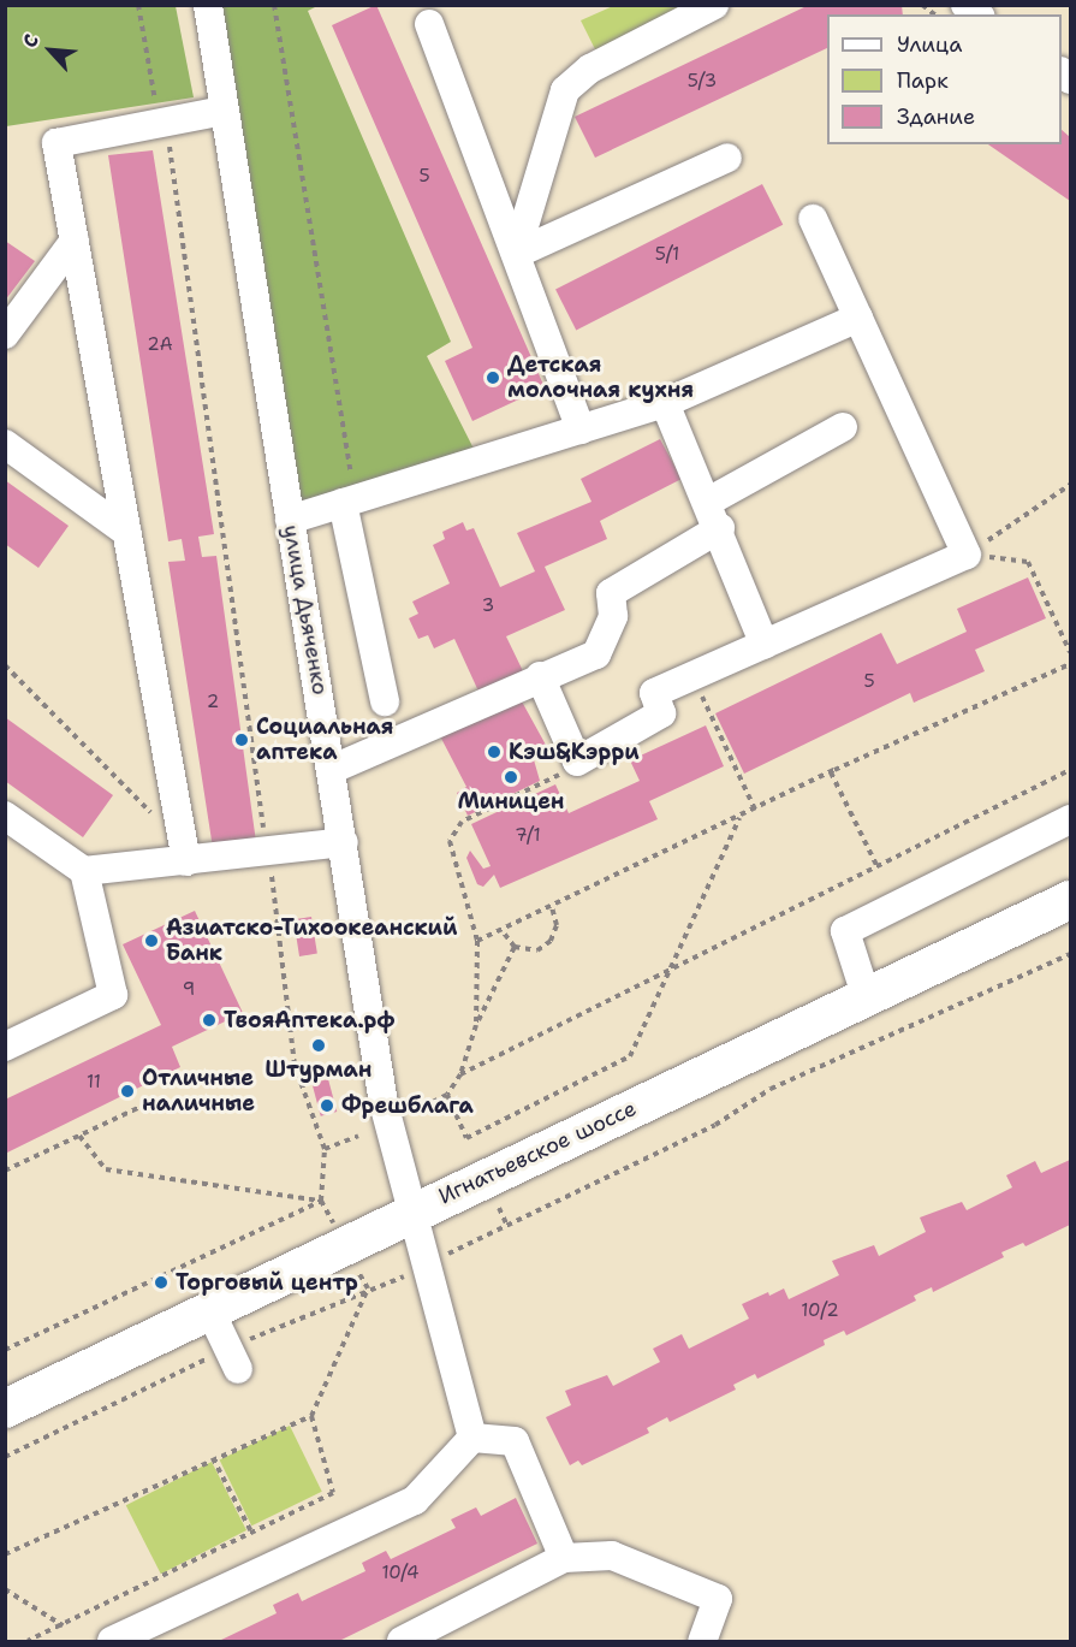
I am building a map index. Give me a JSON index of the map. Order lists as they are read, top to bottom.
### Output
{
  "streets": {
    "main road": ["Игнатьевское шоссе"],
    "street": ["улица Дьяченко"]
  },
  "crossings": [
    ["улица Дьяченко", "Игнатьевское шоссе"]
  ],
  "places": [
    "Детская молочная кухня",
    "Социальная аптека",
    "Кэш&Кэрри",
    "Миницен",
    "Азиатско-Тихоокеанский Банк",
    "ТвояАптека.рф",
    "Штурман",
    "Отличные наличные",
    "Фрешблага",
    "Торговый центр"
  ],
  "house_numbers": [
    "5/3",
    "5",
    "5/1",
    "2А",
    "3",
    "5",
    "2",
    "7/1",
    "9",
    "11",
    "10/2",
    "10/4"
  ],
  "legend": ["Улица", "Парк", "Здание"],
  "north": "top left"
}
